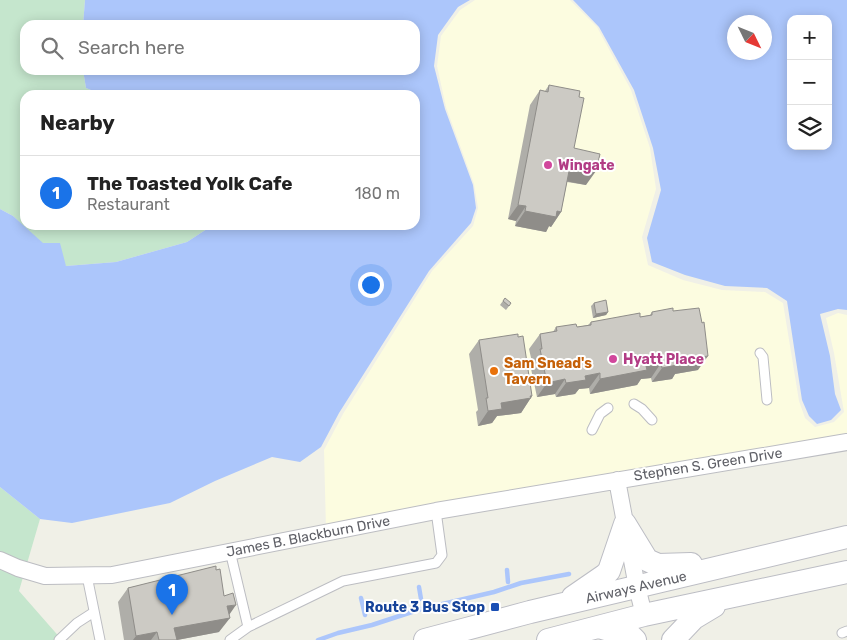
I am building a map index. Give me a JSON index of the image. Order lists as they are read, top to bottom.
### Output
{
  "streets": {
    "main road": ["Airways Avenue"],
    "street": ["Stephen S. Green Drive", "James B. Blackburn Drive"]
  },
  "crossings": [
    ["Stephen S. Green Drive", "James B. Blackburn Drive"],
    ["Stephen S. Green Drive", "Airways Avenue"]
  ],
  "places": {
    "other": ["Wingate", "Hyatt Place", "Sam Snead's Tavern"],
    "transit": ["Route 3 Bus Stop"]
  },
  "north": "bottom right",
  "page": {
    "map_buttons": ["+", "−"],
    "search": "Search here",
    "heading": "Nearby",
    "list": [
      {
        "mark": "1",
        "name": "The Toasted Yolk Cafe",
        "note": "Restaurant",
        "value": "180 m"
      }
    ],
    "pins": "1"
  }
}
